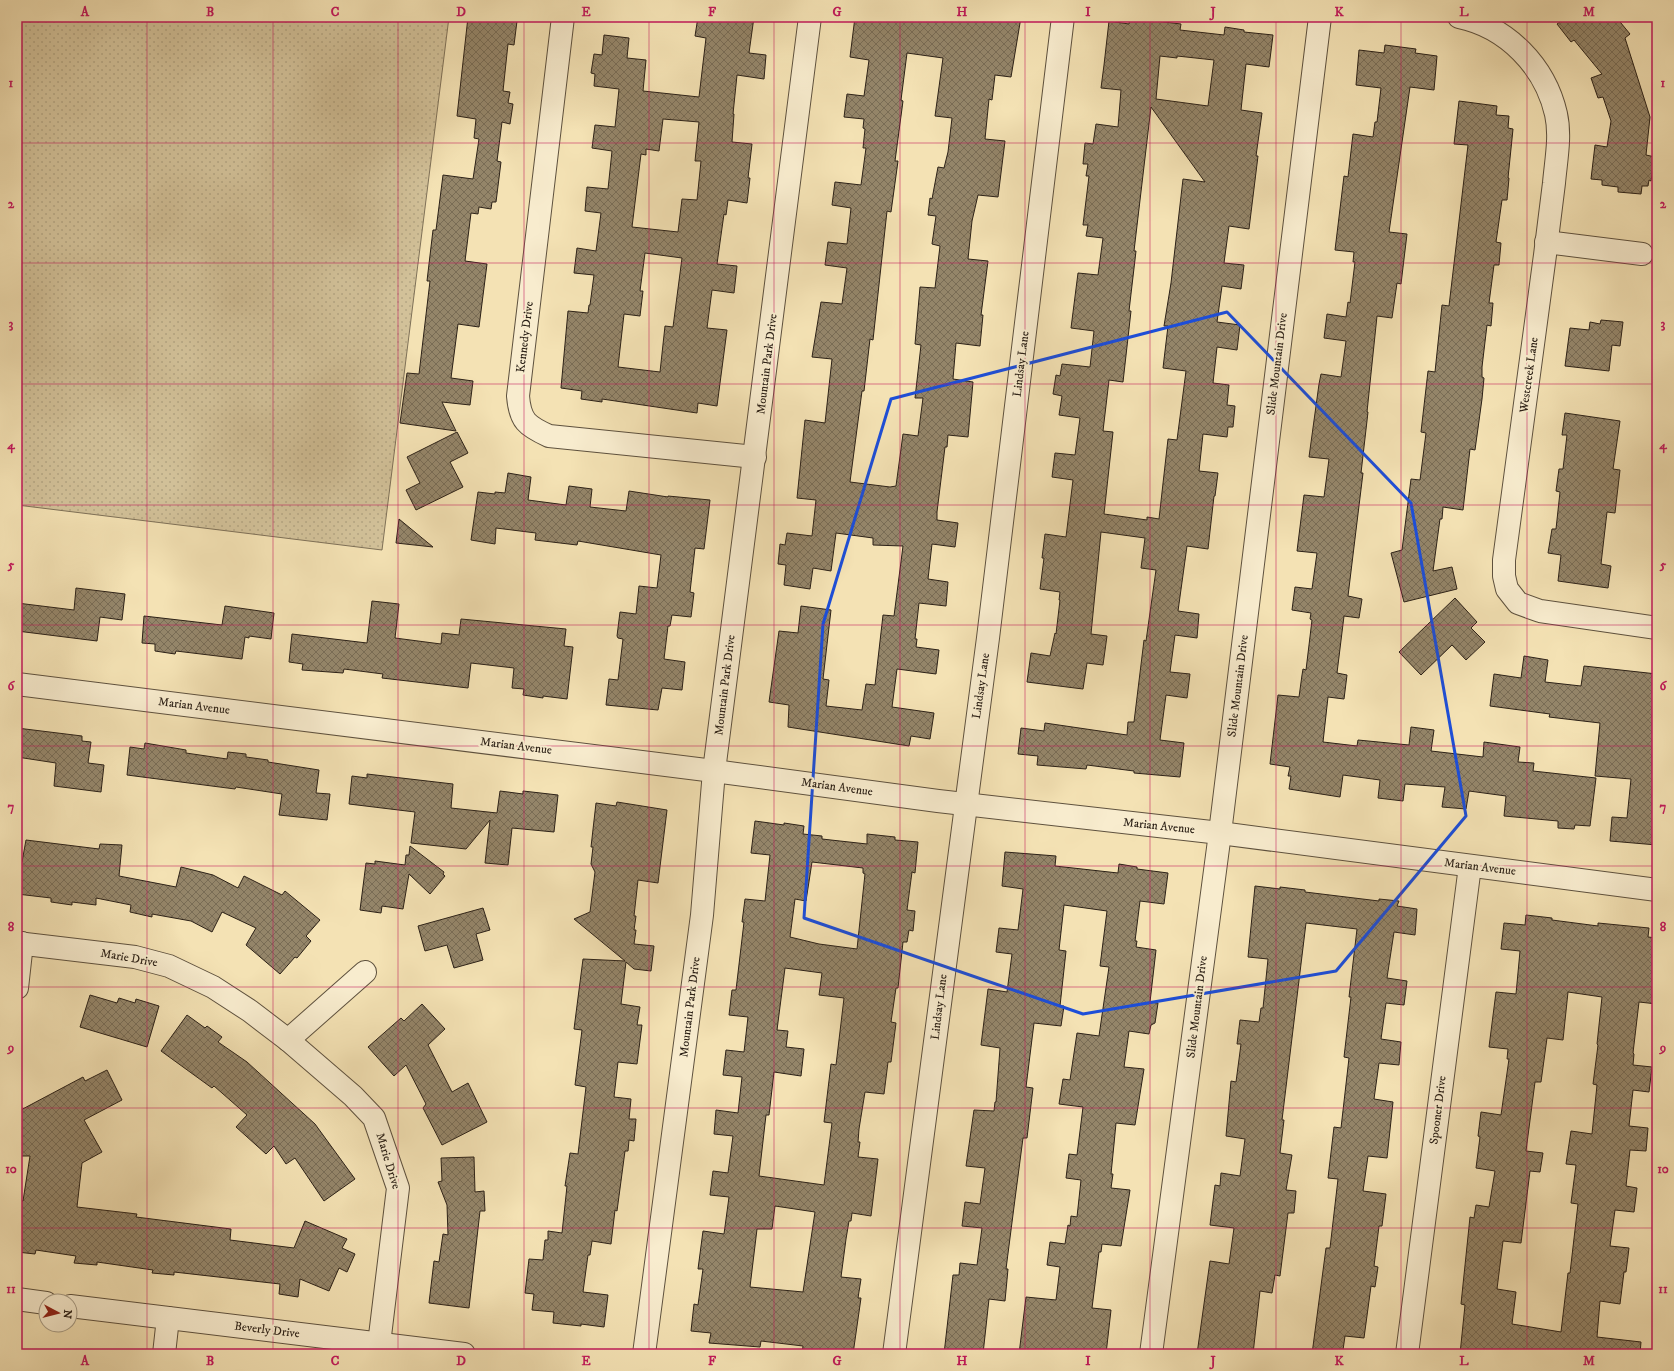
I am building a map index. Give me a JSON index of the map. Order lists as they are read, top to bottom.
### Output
{
  "streets": {
    "street": [
      "Kennedy Drive",
      "Mountain Park Drive",
      "Lindsay Lane",
      "Slide Mountain Drive",
      "Westcreek Lane",
      "Marian Avenue",
      "Marie Drive",
      "Spooner Drive",
      "Beverly Drive"
    ]
  },
  "crossings": [
    ["Kennedy Drive", "Mountain Park Drive"],
    ["Mountain Park Drive", "Marian Avenue"],
    ["Lindsay Lane", "Marian Avenue"],
    ["Slide Mountain Drive", "Marian Avenue"],
    ["Marian Avenue", "Spooner Drive"],
    ["Marie Drive", "Beverly Drive"]
  ],
  "north": "right",
  "grid": {
    "columns": [
      "A",
      "B",
      "C",
      "D",
      "E",
      "F",
      "G",
      "H",
      "I",
      "J",
      "K",
      "L",
      "M"
    ],
    "rows": [
      "1",
      "2",
      "3",
      "4",
      "5",
      "6",
      "7",
      "8",
      "9",
      "10",
      "11"
    ]
  }
}
